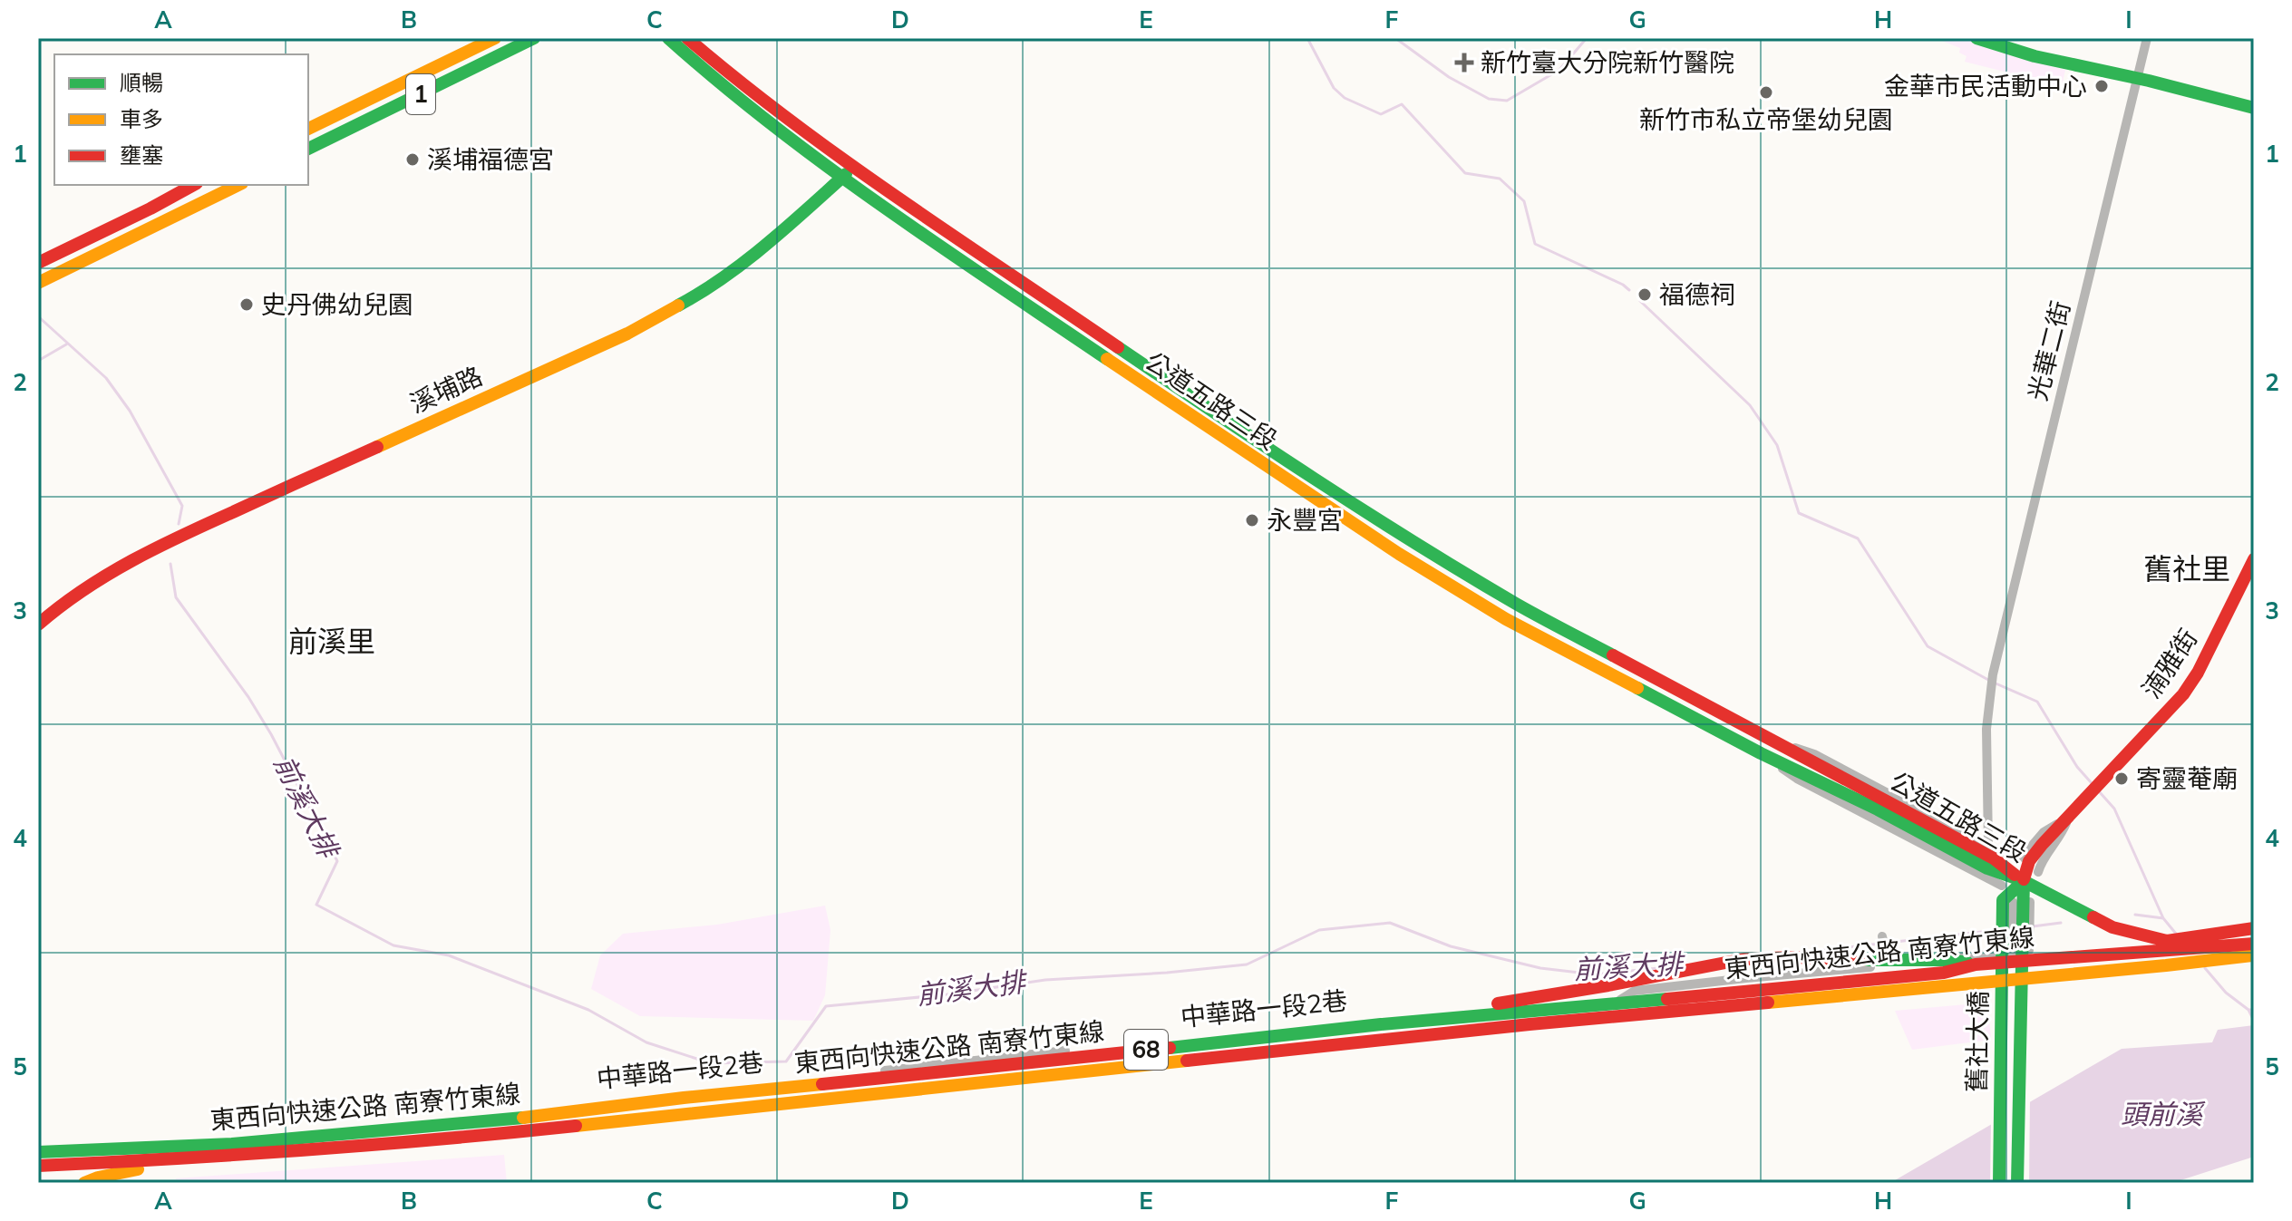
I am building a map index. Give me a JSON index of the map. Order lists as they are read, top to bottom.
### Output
{
  "streets": {
    "main road": [
      "1",
      "溪埔路",
      "公道五路三段",
      "湳雅街",
      "東西向快速公路 南寮竹東線",
      "舊社大橋",
      "68"
    ],
    "street": ["光華二街", "中華路一段2巷"]
  },
  "crossings": [
    ["光華二街", "公道五路三段"],
    ["溪埔路", "公道五路三段"],
    ["公道五路三段", "湳雅街"]
  ],
  "districts": ["舊社里", "前溪里"],
  "water": ["前溪大排", "頭前溪"],
  "places": {
    "health": ["新竹臺大分院新竹醫院"],
    "other": [
      "金華市民活動中心",
      "新竹市私立帝堡幼兒園",
      "溪埔福德宮",
      "福德祠",
      "史丹佛幼兒園",
      "永豐宮",
      "寄靈菴廟"
    ]
  },
  "legend": ["順暢", "車多", "壅塞"],
  "grid": {
    "columns": [
      "A",
      "B",
      "C",
      "D",
      "E",
      "F",
      "G",
      "H",
      "I"
    ],
    "rows": [
      "1",
      "2",
      "3",
      "4",
      "5"
    ]
  }
}
